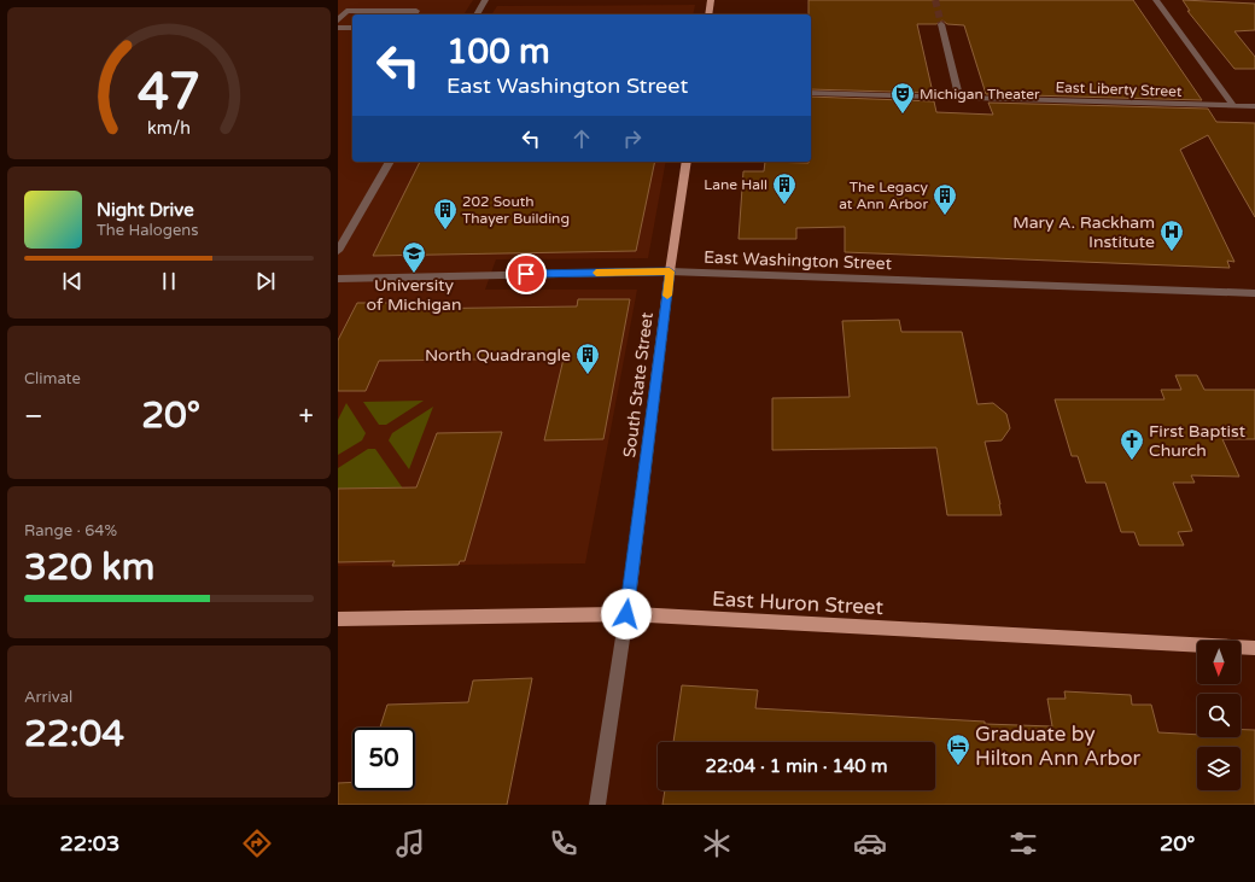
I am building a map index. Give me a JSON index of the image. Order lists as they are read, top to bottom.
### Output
{
  "streets": {
    "main road": ["South State Street", "East Huron Street"],
    "street": ["East Liberty Street", "East Washington Street"]
  },
  "crossings": [
    ["East Washington Street", "South State Street"],
    ["South State Street", "East Huron Street"]
  ],
  "places": {
    "theatre": ["Michigan Theater"],
    "building": [
      "Lane Hall",
      "The Legacy at Ann Arbor",
      "202 South Thayer Building",
      "North Quadrangle"
    ],
    "hospital": ["Mary A. Rackham Institute"],
    "school or university": ["University of Michigan"],
    "church": ["First Baptist Church"],
    "hotel": ["Graduate by Hilton Ann Arbor"]
  },
  "north": "bottom",
  "page": {
    "turn": ["100 m", "East Washington Street"],
    "song": ["Night Drive", "The Halogens"],
    "tile": [
      "Climate",
      ["Range · 64%", "320 km"],
      ["Arrival", "22:04"]
    ],
    "heat": ["−", "20°", "+"],
    "limit": "50",
    "trip": "22:04 · 1 min · 140 m",
    "tabs": ["22:03", "20°"],
    "gauge": ["47", "km/h"]
  }
}
